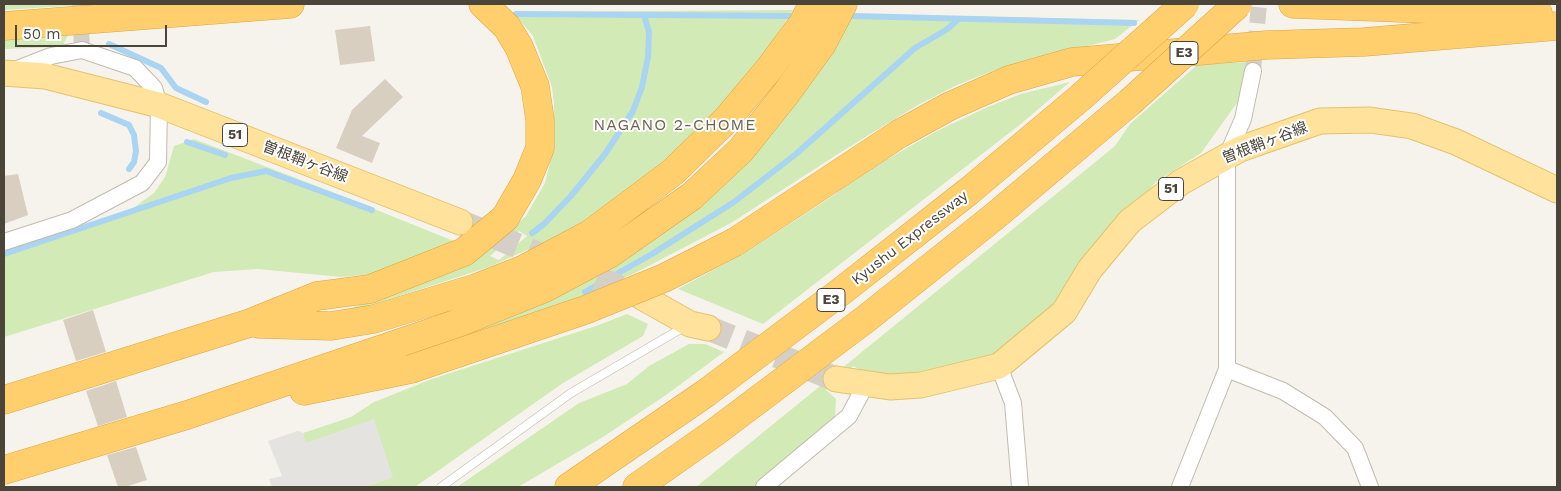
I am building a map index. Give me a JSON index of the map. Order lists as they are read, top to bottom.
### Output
{
  "streets": {
    "highway": ["E3", "Kyushu Expressway"],
    "main road": ["51", "曽根鞘ヶ谷線"]
  },
  "districts": ["NAGANO 2-CHOME"],
  "scale_bar": "50 m"
}
